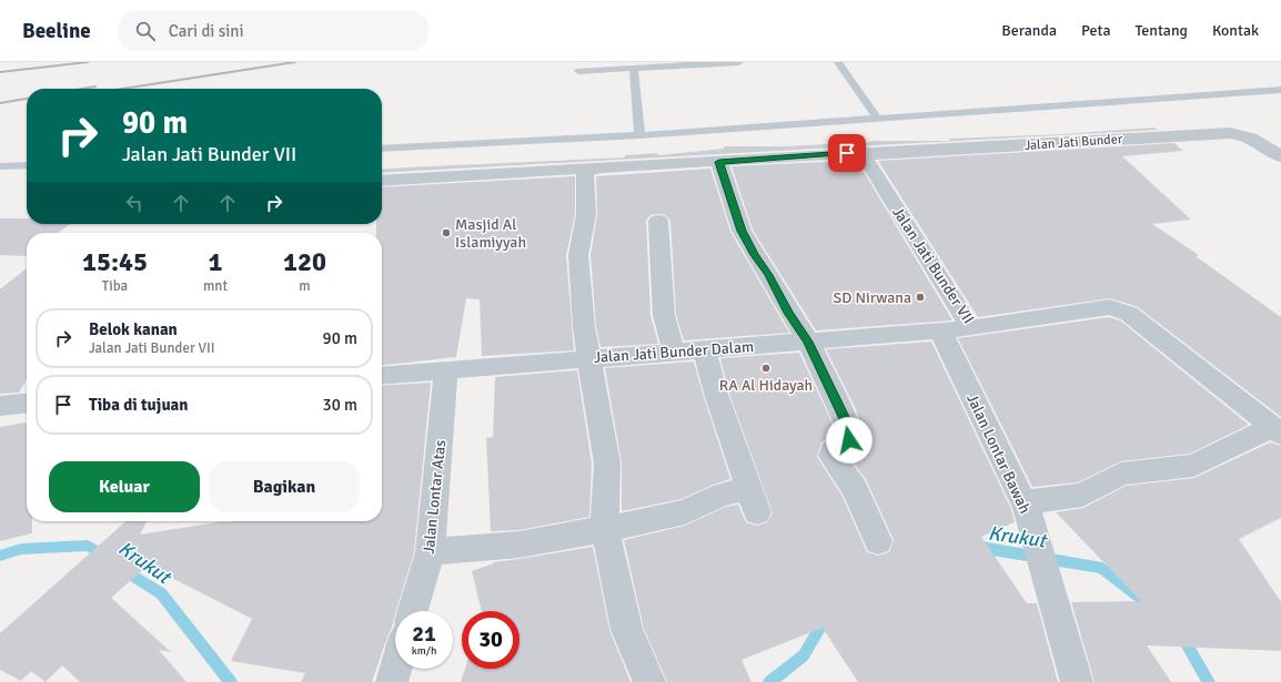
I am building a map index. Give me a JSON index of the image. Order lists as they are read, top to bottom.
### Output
{
  "streets": {
    "street": [
      "Jalan Jati Bunder",
      "Jalan Jati Bunder VII",
      "Jalan Jati Bunder Dalam",
      "Jalan Lontar Bawah",
      "Jalan Lontar Atas"
    ]
  },
  "crossings": [
    ["Jalan Jati Bunder", "Jalan Jati Bunder VII"],
    ["Jalan Jati Bunder VII", "Jalan Jati Bunder Dalam"],
    ["Jalan Jati Bunder Dalam", "Jalan Lontar Bawah"],
    ["Jalan Jati Bunder Dalam", "Jalan Lontar Atas"]
  ],
  "water": ["Krukut"],
  "places": ["Masjid Al Islamiyyah", "SD Nirwana", "RA Al Hidayah"],
  "page": {
    "header": "Beeline",
    "search": "Cari di sini",
    "nav": [
      "Beranda",
      "Peta",
      "Tentang",
      "Kontak"
    ],
    "turn": ["90 m", "Jalan Jati Bunder VII"],
    "eta": [
      "15:45",
      "Tiba",
      "1",
      "mnt",
      "120",
      "m"
    ],
    "list": [
      {
        "name": "Belok kanan",
        "note": "Jalan Jati Bunder VII",
        "value": "90 m"
      },
      {
        "name": "Tiba di tujuan",
        "value": "30 m"
      }
    ],
    "buttons": ["Keluar", "Bagikan"],
    "speed": "21 km/h",
    "limit": "30"
  }
}
